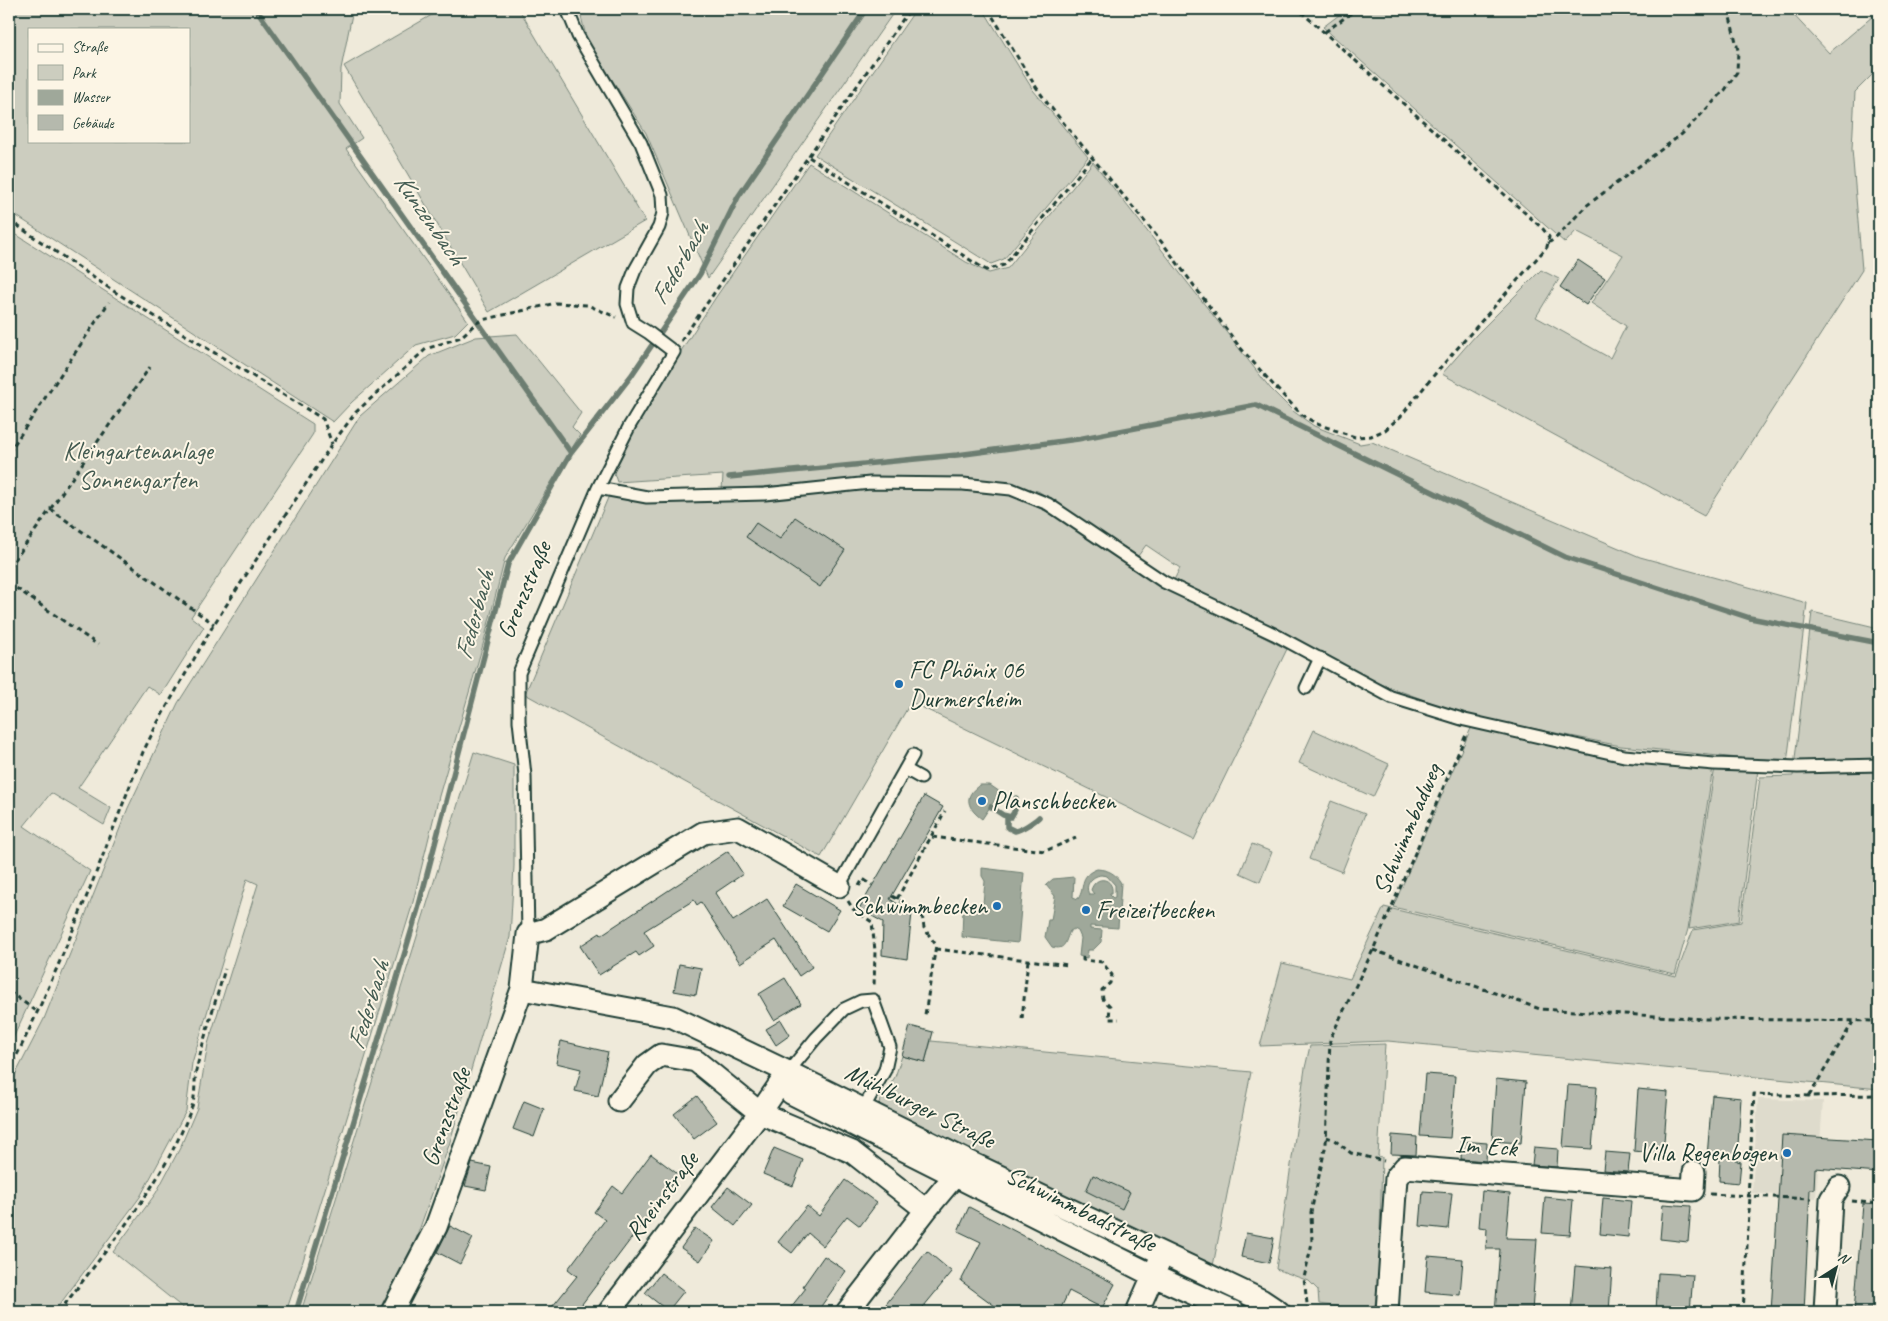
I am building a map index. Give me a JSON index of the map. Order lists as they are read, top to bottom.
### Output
{
  "streets": {
    "street": [
      "Grenzstraße",
      "Mühlburger Straße",
      "Im Eck",
      "Rheinstraße",
      "Schwimmbadstraße"
    ],
    "path": ["Schwimmbadweg"]
  },
  "crossings": [
    ["Grenzstraße", "Mühlburger Straße"],
    ["Mühlburger Straße", "Rheinstraße"],
    ["Mühlburger Straße", "Schwimmbadstraße"],
    ["Rheinstraße", "Schwimmbadstraße"]
  ],
  "water": ["Kunzenbach", "Federbach"],
  "parks": ["Kleingartenanlage Sonnengarten"],
  "places": [
    "FC Phönix 06 Durmersheim",
    "Planschbecken",
    "Schwimmbecken",
    "Freizeitbecken",
    "Villa Regenbogen"
  ],
  "legend": [
    "Straße",
    "Park",
    "Wasser",
    "Gebäude"
  ],
  "north": "top right"
}
